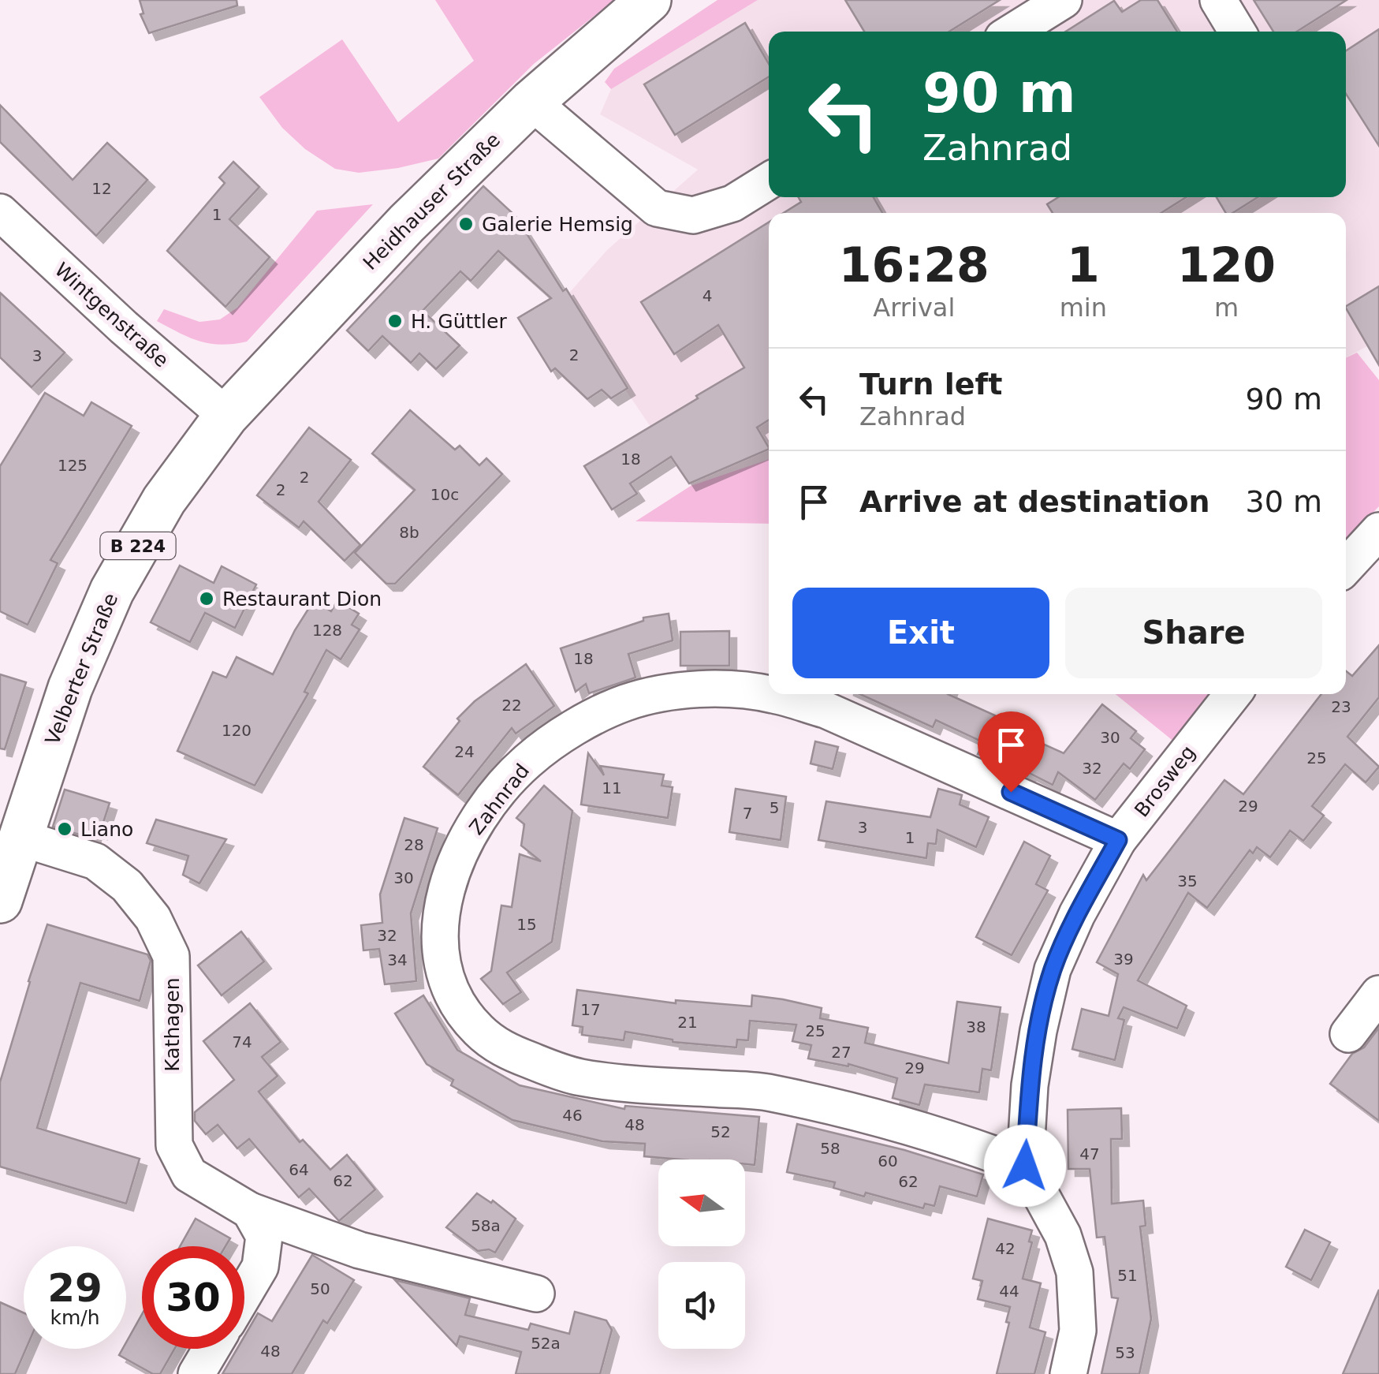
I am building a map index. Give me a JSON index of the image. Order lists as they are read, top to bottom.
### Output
{
  "streets": {
    "main road": ["Heidhauser Straße", "B 224", "Velberter Straße"],
    "street": [
      "Wintgenstraße",
      "Brosweg",
      "Zahnrad",
      "Kathagen"
    ]
  },
  "crossings": [
    ["Heidhauser Straße", "Wintgenstraße"],
    ["Heidhauser Straße", "Velberter Straße"],
    ["Wintgenstraße", "Velberter Straße"],
    ["Velberter Straße", "Kathagen"],
    ["Brosweg", "Zahnrad"]
  ],
  "places": [
    "Galerie Hemsig",
    "H. Güttler",
    "Restaurant Dion",
    "Liano"
  ],
  "house_numbers": [
    "12",
    "1",
    "4",
    "2",
    "3",
    "18",
    "125",
    "2",
    "2",
    "10c",
    "8b",
    "128",
    "18",
    "22",
    "23",
    "120",
    "30",
    "24",
    "25",
    "32",
    "11",
    "29",
    "5",
    "7",
    "3",
    "1",
    "28",
    "30",
    "35",
    "15",
    "32",
    "39",
    "34",
    "17",
    "21",
    "38",
    "25",
    "74",
    "27",
    "29",
    "46",
    "48",
    "52",
    "58",
    "47",
    "60",
    "64",
    "62",
    "62",
    "58a",
    "42",
    "51",
    "50",
    "44",
    "52a",
    "48",
    "53"
  ],
  "north": "left",
  "page": {
    "turn": ["90 m", "Zahnrad"],
    "eta": [
      "16:28",
      "Arrival",
      "1",
      "min",
      "120",
      "m"
    ],
    "list": [
      {
        "name": "Turn left",
        "note": "Zahnrad",
        "value": "90 m"
      },
      {
        "name": "Arrive at destination",
        "value": "30 m"
      }
    ],
    "buttons": ["Exit", "Share"],
    "speed": "29 km/h",
    "limit": "30"
  }
}
